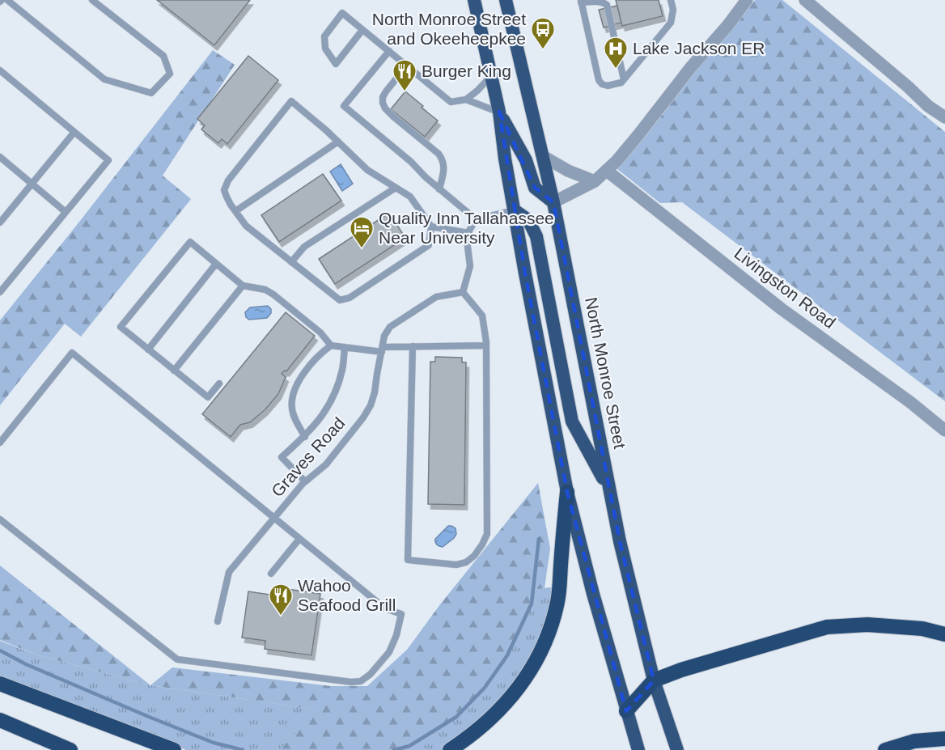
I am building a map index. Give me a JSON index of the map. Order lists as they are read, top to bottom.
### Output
{
  "streets": {
    "highway": ["North Monroe Street"],
    "street": ["Livingston Road"],
    "lane": ["Graves Road"]
  },
  "places": {
    "bus stop": ["North Monroe Street and Okeeheepkee"],
    "hospital": ["Lake Jackson ER"],
    "restaurant": ["Burger King", "Wahoo Seafood Grill"],
    "hotel": ["Quality Inn Tallahassee Near University"]
  }
}
